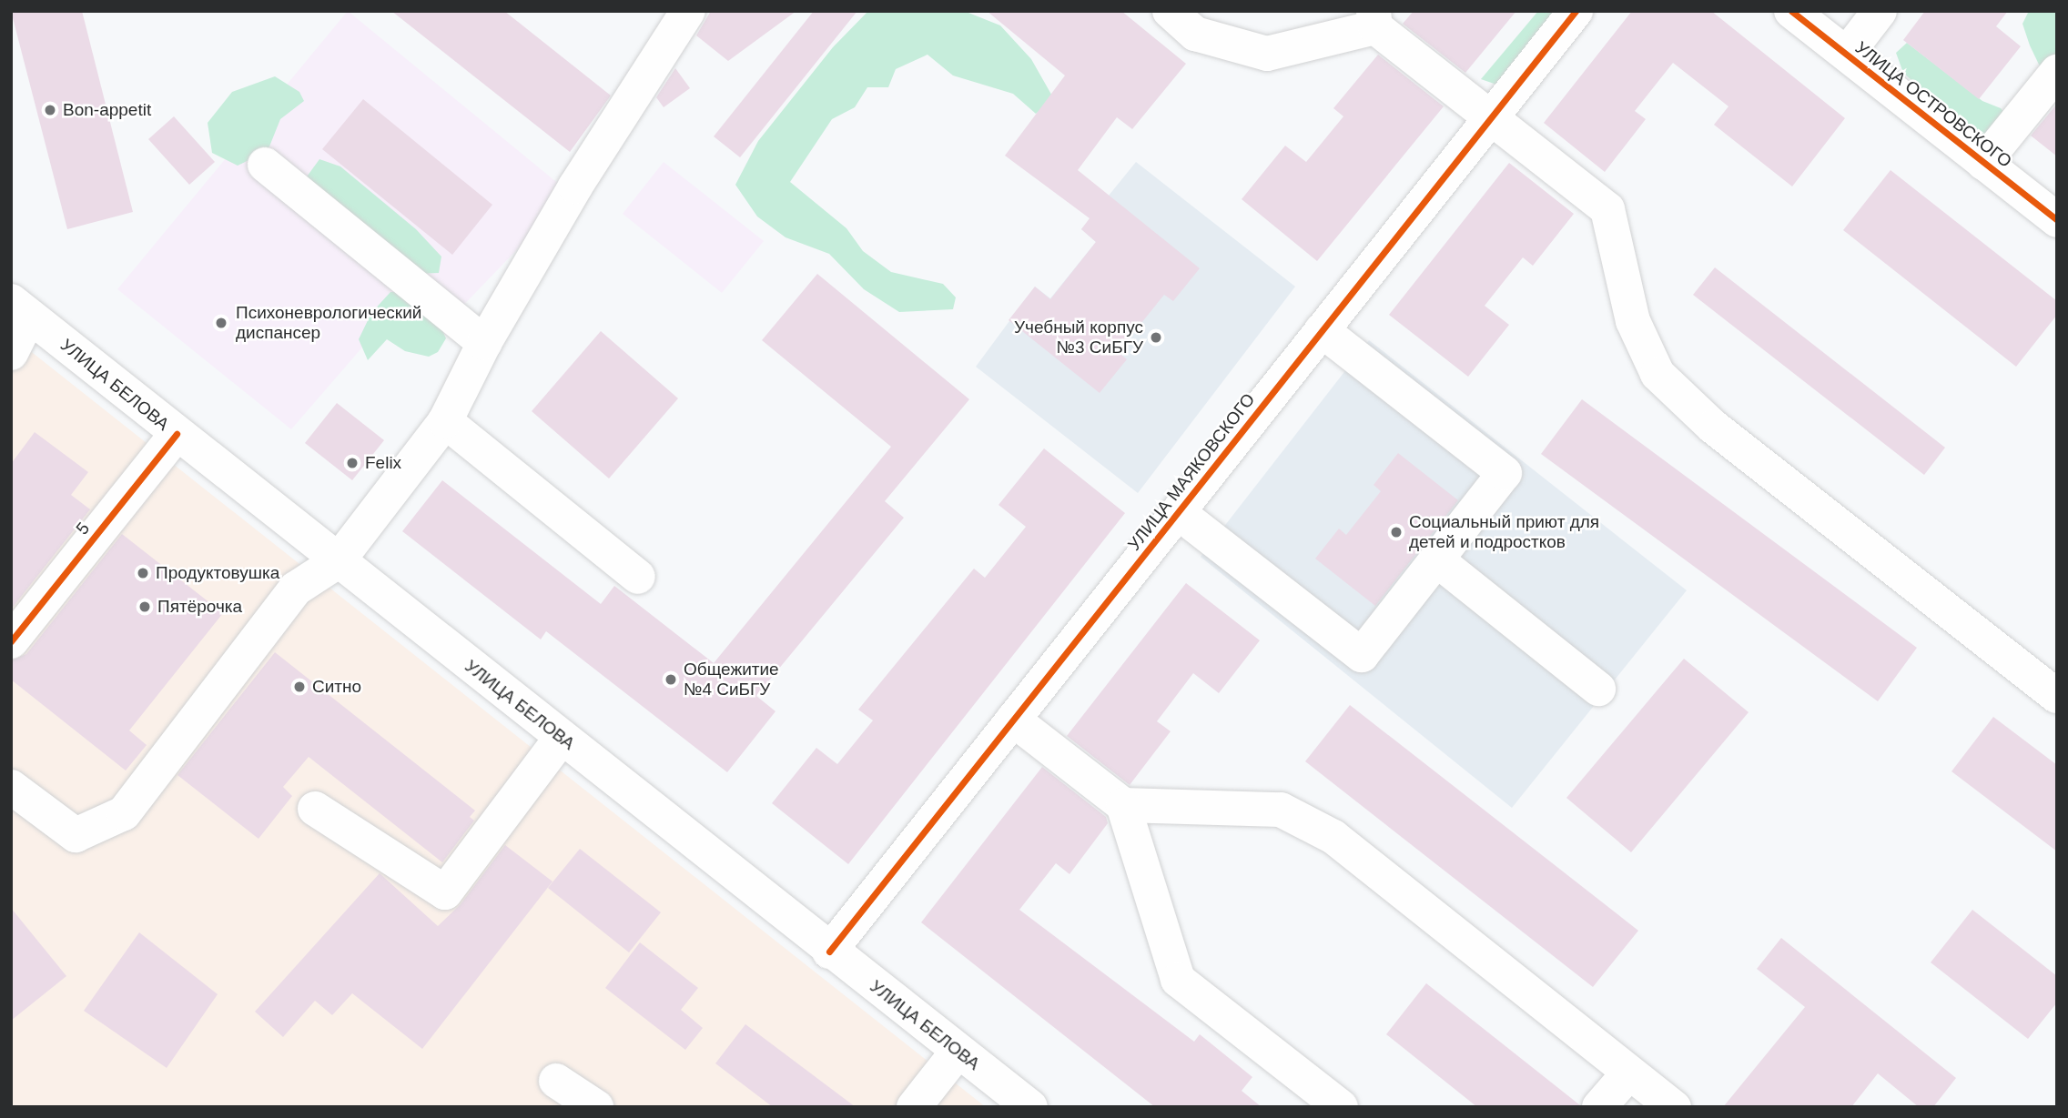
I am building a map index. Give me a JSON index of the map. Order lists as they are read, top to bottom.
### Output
{
  "streets": {
    "street": [
      "УЛИЦА ОСТРОВСКОГО",
      "УЛИЦА БЕЛОВА",
      "УЛИЦА МАЯКОВСКОГО",
      "5"
    ]
  },
  "crossings": [
    ["УЛИЦА БЕЛОВА", "УЛИЦА МАЯКОВСКОГО"],
    ["УЛИЦА БЕЛОВА", "5"]
  ],
  "places": [
    "Bon-appetit",
    "Психоневрологический диспансер",
    "Учебный корпус №3 СиБГУ",
    "Felix",
    "Социальный приют для детей и подростков",
    "Продуктовушка",
    "Пятёрочка",
    "Общежитие №4 СиБГУ",
    "Ситно"
  ]
}
